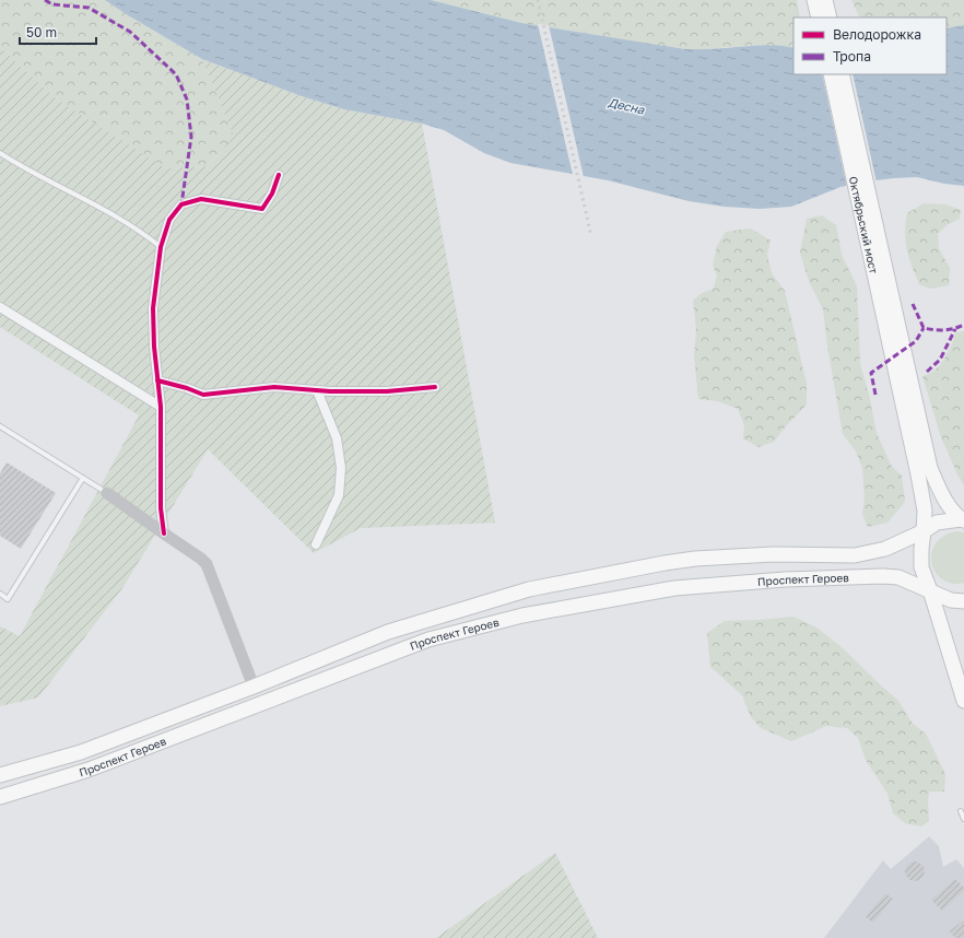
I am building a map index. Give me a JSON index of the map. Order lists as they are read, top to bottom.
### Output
{
  "streets": {
    "main road": ["Октябрьский мост", "Проспект Героев"]
  },
  "water": ["Десна"],
  "legend": ["Велодорожка", "Тропа"],
  "scale_bar": "50 m"
}
